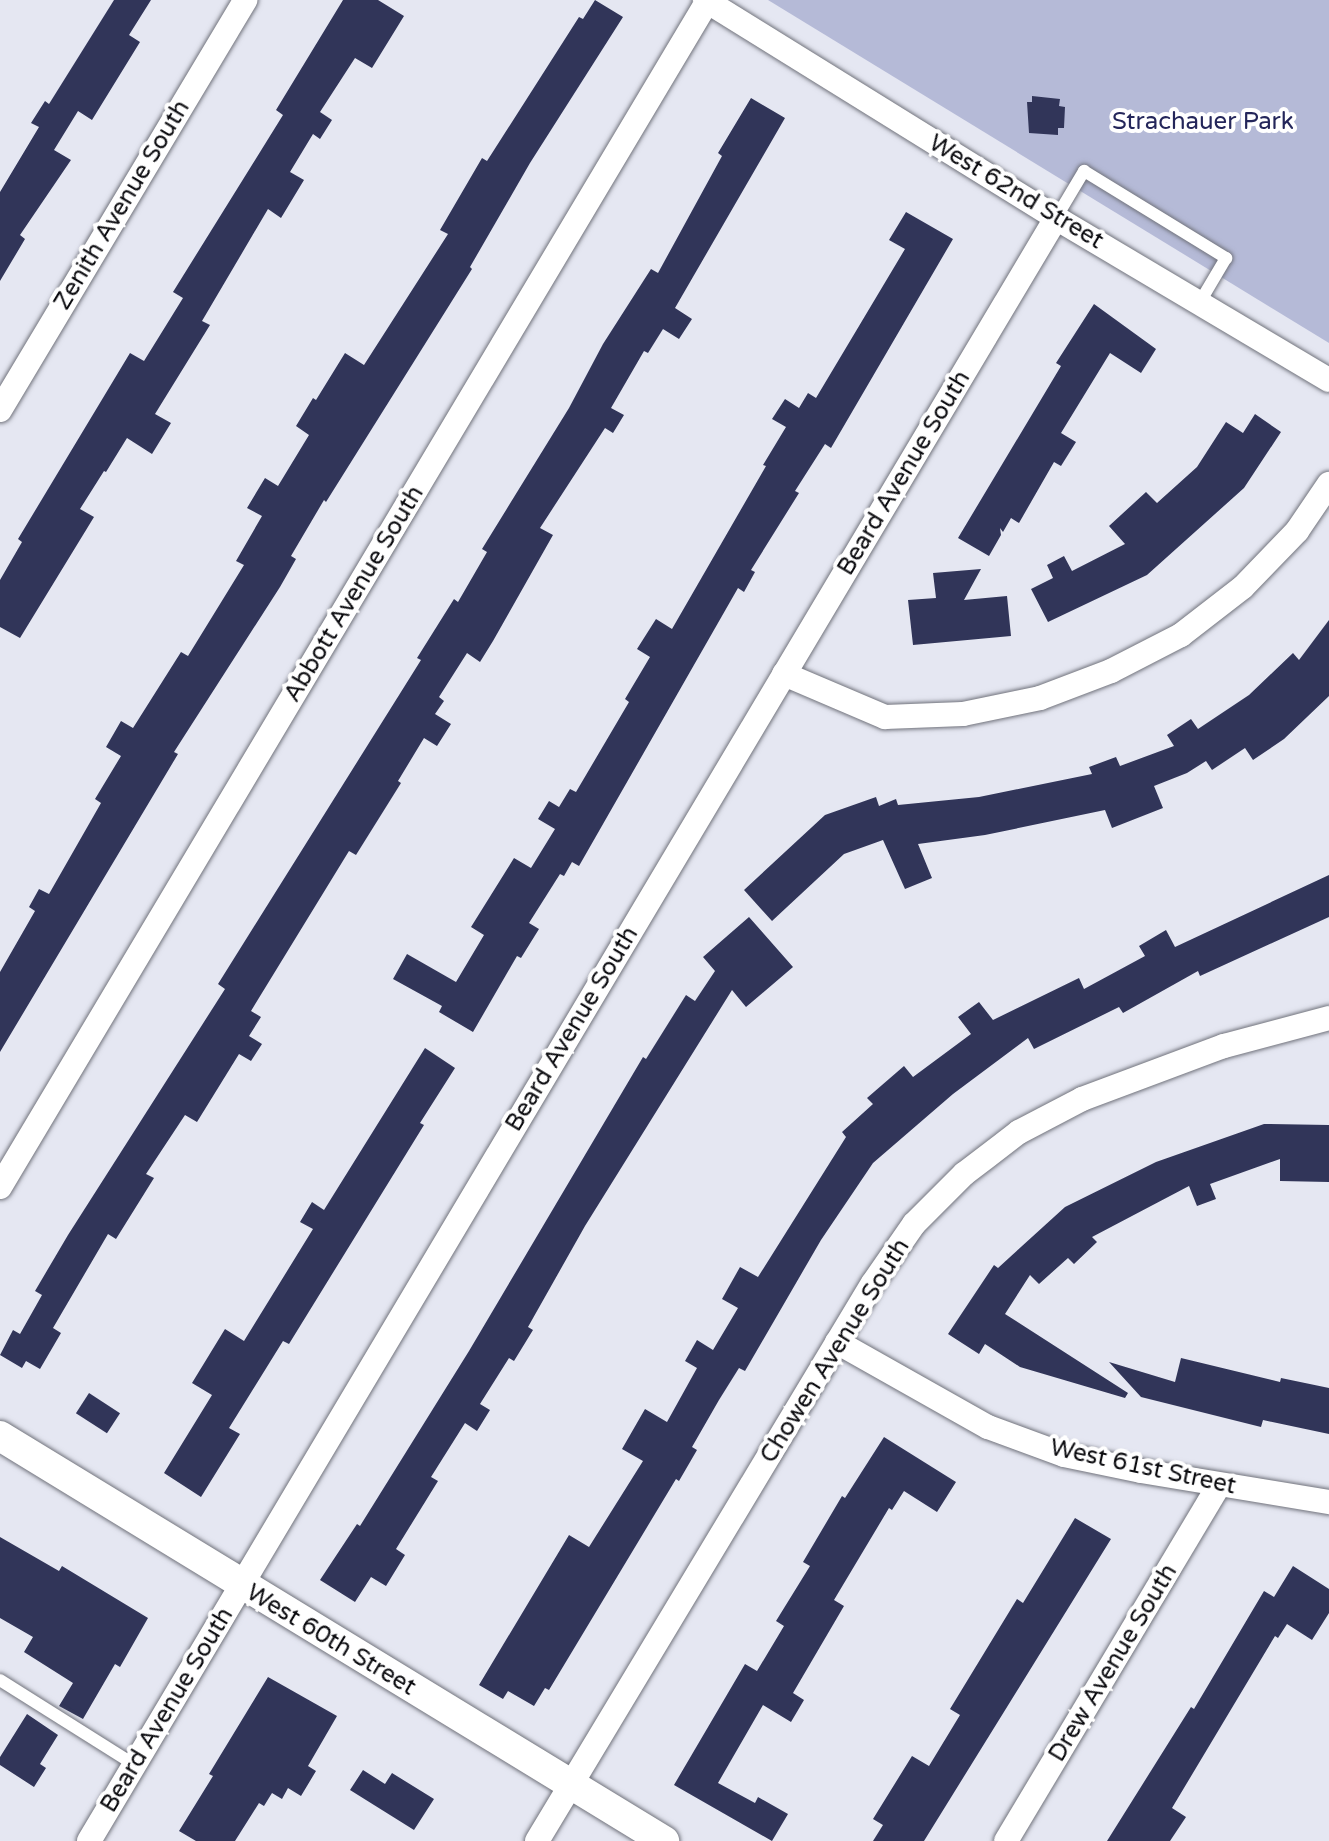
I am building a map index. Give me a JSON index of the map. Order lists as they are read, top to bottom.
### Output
{
  "streets": {
    "street": [
      "West 62nd Street",
      "Zenith Avenue South",
      "Beard Avenue South",
      "Abbott Avenue South",
      "Chowen Avenue South",
      "West 61st Street",
      "West 60th Street",
      "Drew Avenue South"
    ]
  },
  "crossings": [
    ["West 62nd Street", "Beard Avenue South"],
    ["West 62nd Street", "Abbott Avenue South"],
    ["Beard Avenue South", "West 60th Street"],
    ["Chowen Avenue South", "West 61st Street"],
    ["Chowen Avenue South", "West 60th Street"],
    ["West 61st Street", "Drew Avenue South"]
  ],
  "parks": ["Strachauer Park"]
}
